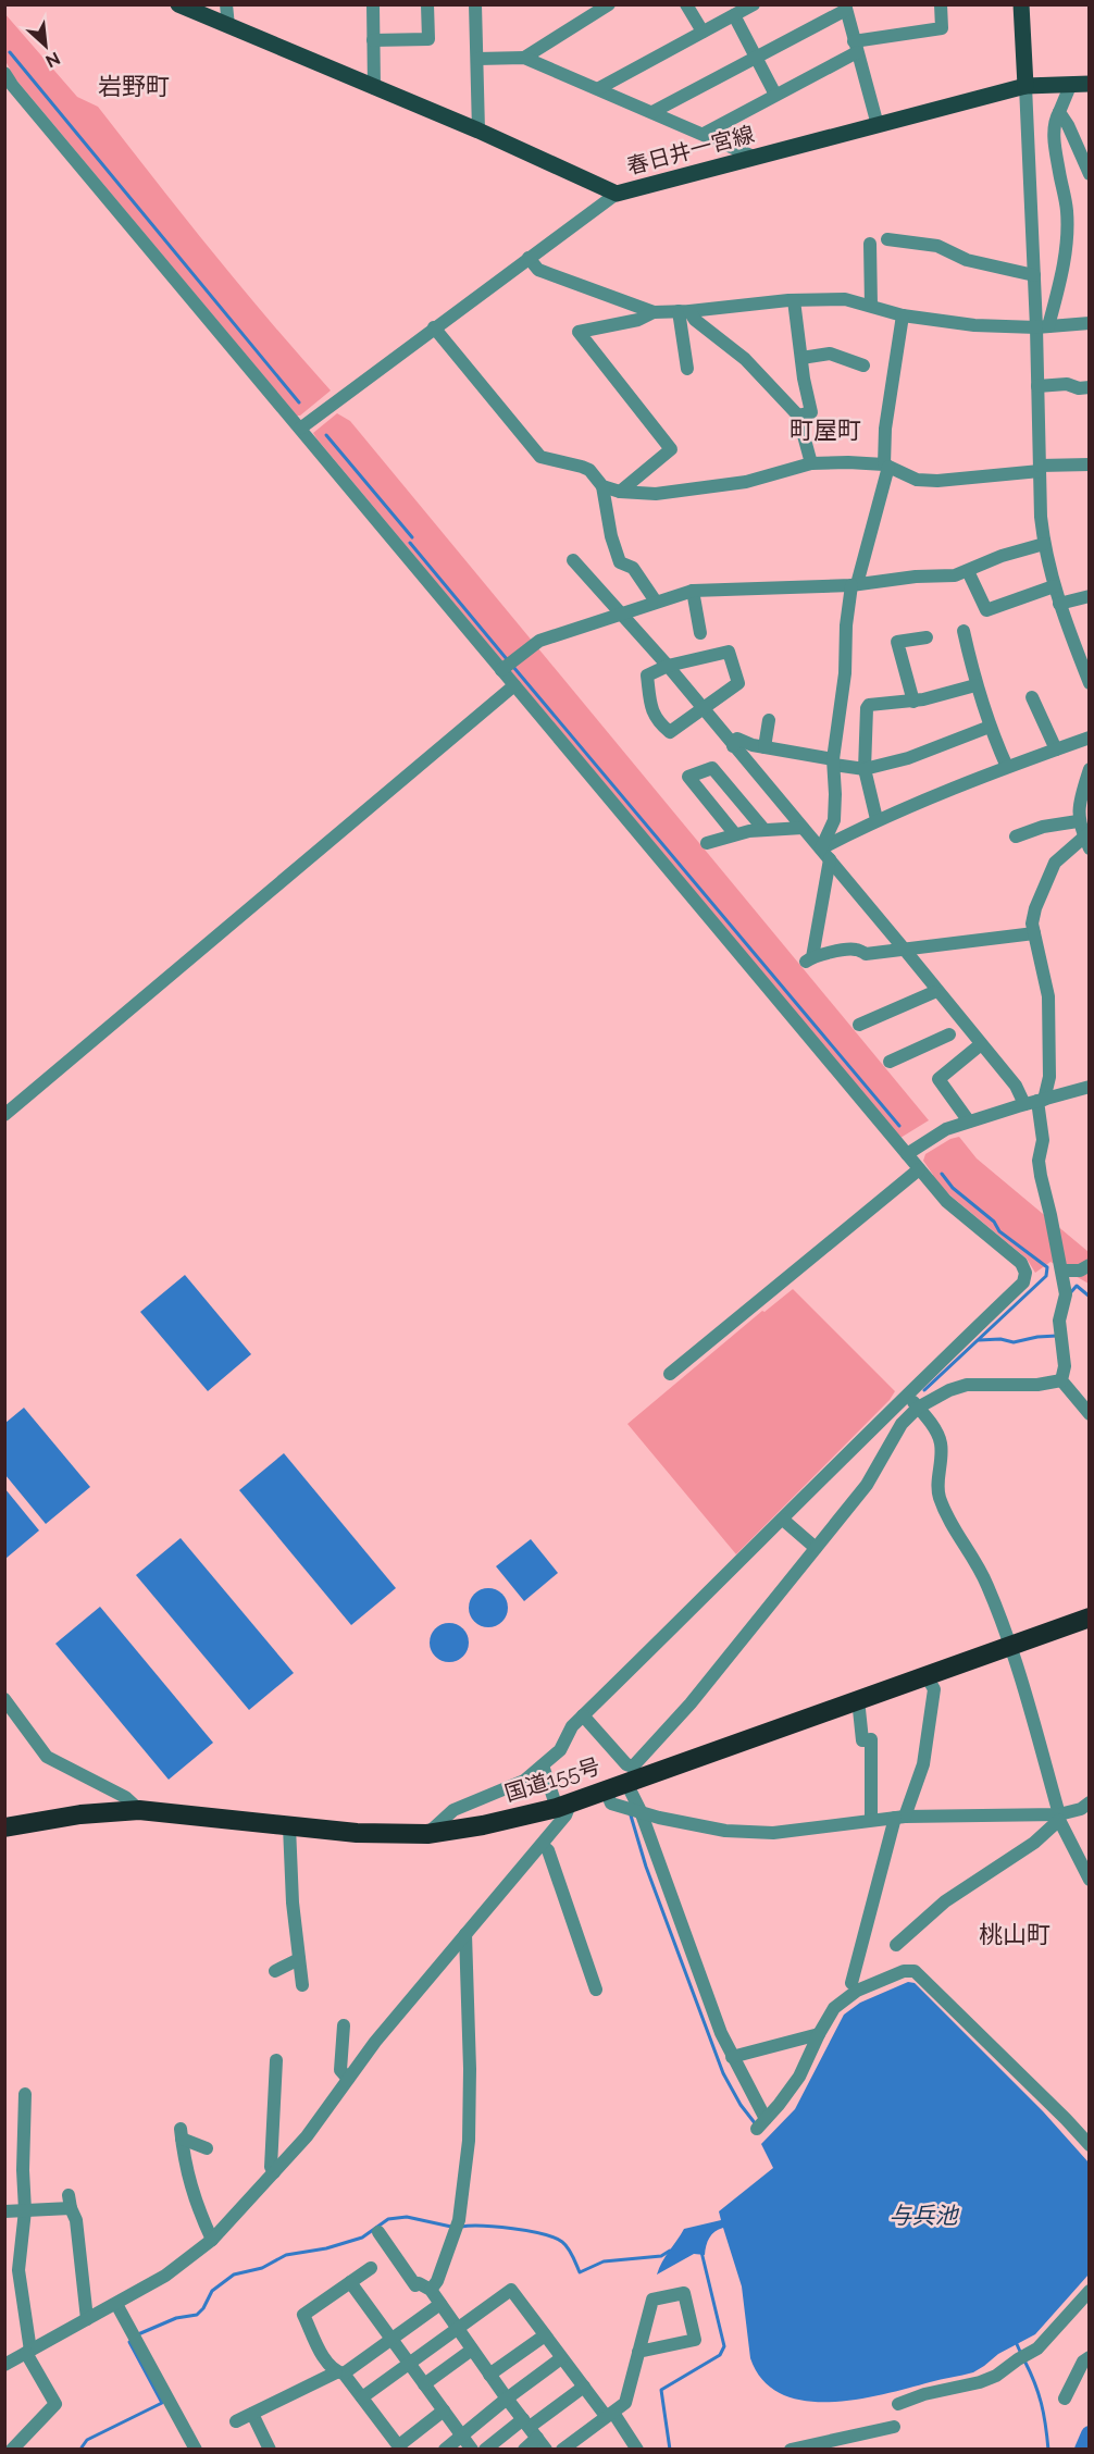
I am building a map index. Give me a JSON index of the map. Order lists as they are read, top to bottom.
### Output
{
  "streets": {
    "highway": ["国道155号"],
    "main road": ["春日井一宮線"]
  },
  "districts": ["岩野町", "町屋町", "桃山町"],
  "water": ["与兵池"],
  "north": "bottom right"
}
